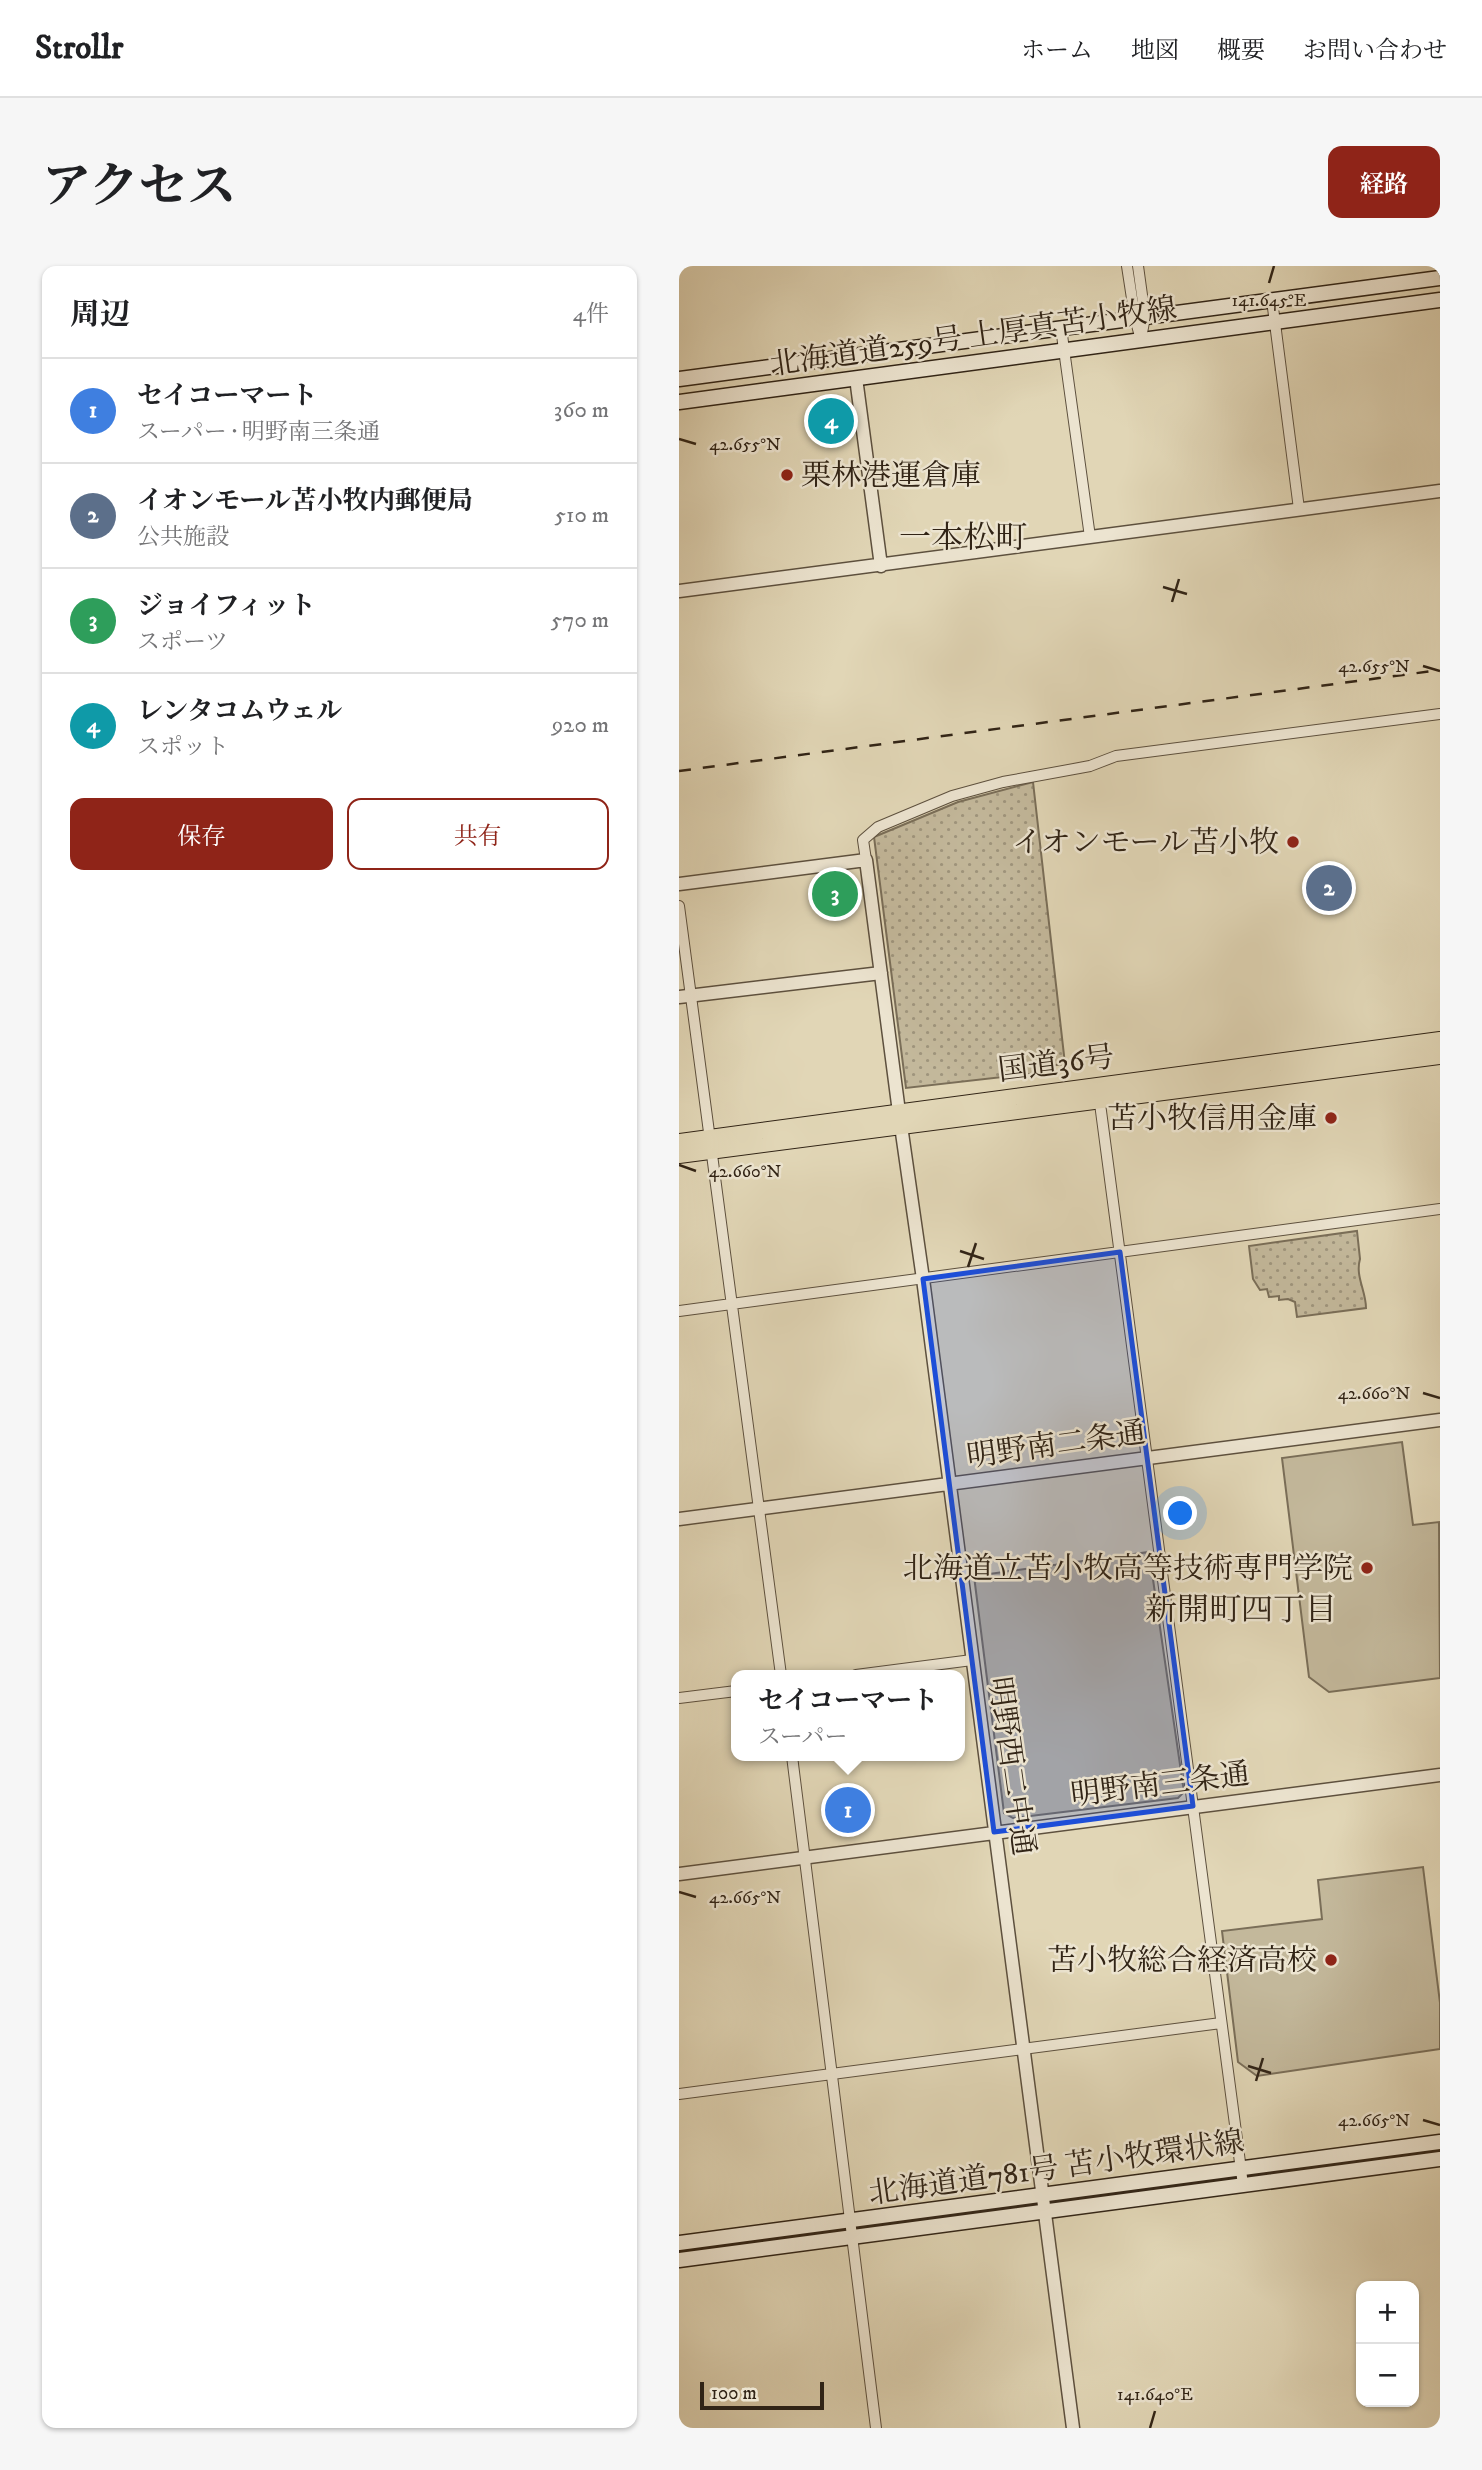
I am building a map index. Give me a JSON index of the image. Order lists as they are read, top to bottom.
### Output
{
  "streets": {
    "highway": ["国道36号"],
    "main road": ["北海道道259号 上厚真苫小牧線", "北海道道781号 苫小牧環状線"],
    "street": ["明野南二条通", "明野西二中通", "明野南三条通"]
  },
  "crossings": [
    ["国道36号", "明野西二中通"],
    ["明野南二条通", "明野西二中通"],
    ["明野西二中通", "明野南三条通"],
    ["明野西二中通", "北海道道781号 苫小牧環状線"]
  ],
  "districts": ["一本松町", "新開町四丁目"],
  "places": [
    "栗林港運倉庫",
    "イオンモール苫小牧",
    "苫小牧信用金庫",
    "北海道立苫小牧高等技術専門学院",
    "苫小牧総合経済高校"
  ],
  "scale_bar": "100 m",
  "page": {
    "header": "Strollr",
    "nav": [
      "ホーム",
      "地図",
      "概要",
      "お問い合わせ"
    ],
    "title": "アクセス",
    "buttons": [
      "経路",
      ["保存", "共有"]
    ],
    "heading": ["周辺", "4件"],
    "list": [
      {
        "mark": "1",
        "name": "セイコーマート",
        "note": "スーパー · 明野南三条通",
        "value": "360 m"
      },
      {
        "mark": "2",
        "name": "イオンモール苫小牧内郵便局",
        "note": "公共施設",
        "value": "510 m"
      },
      {
        "mark": "3",
        "name": "ジョイフィット",
        "note": "スポーツ",
        "value": "570 m"
      },
      {
        "mark": "4",
        "name": "レンタコムウェル",
        "note": "スポット",
        "value": "920 m"
      }
    ],
    "pins": [
      "4",
      "2",
      "3",
      "1"
    ],
    "popup": ["セイコーマート", "スーパー"],
    "map_buttons": ["+", "−"],
    "scale": "100 m"
  },
  "coordinates": [
    "141.645°E",
    "42.655°N",
    "42.660°N",
    "42.665°N",
    "141.640°E"
  ]
}
